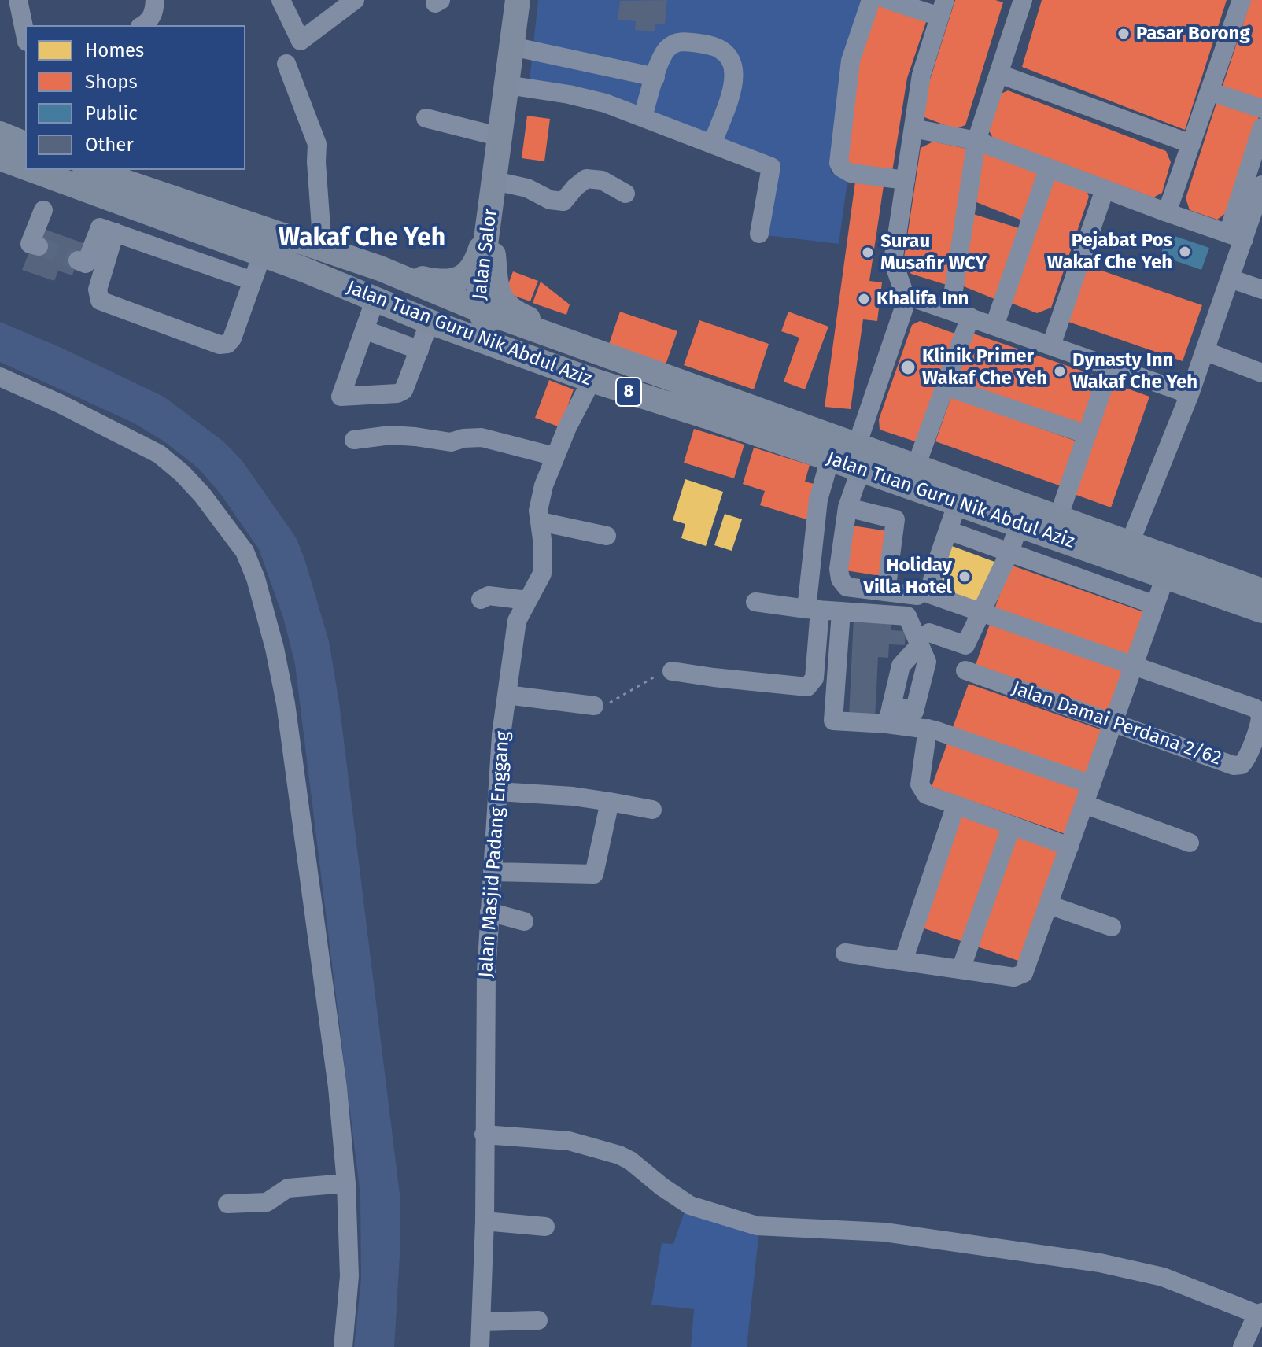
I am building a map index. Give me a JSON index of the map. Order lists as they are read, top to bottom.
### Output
{
  "streets": {
    "main road": ["Jalan Salor", "Jalan Tuan Guru Nik Abdul Aziz", "8"],
    "street": ["Jalan Damai Perdana 2/62", "Jalan Masjid Padang Enggang"]
  },
  "crossings": [
    ["Jalan Salor", "Jalan Tuan Guru Nik Abdul Aziz"],
    ["Jalan Tuan Guru Nik Abdul Aziz", "Jalan Masjid Padang Enggang"]
  ],
  "districts": ["Wakaf Che Yeh"],
  "places": [
    "Pasar Borong",
    "Pejabat Pos Wakaf Che Yeh",
    "Surau Musafir WCY",
    "Khalifa Inn",
    "Klinik Primer Wakaf Che Yeh",
    "Dynasty Inn Wakaf Che Yeh",
    "Holiday Villa Hotel"
  ],
  "legend": [
    "Homes",
    "Shops",
    "Public",
    "Other"
  ]
}
